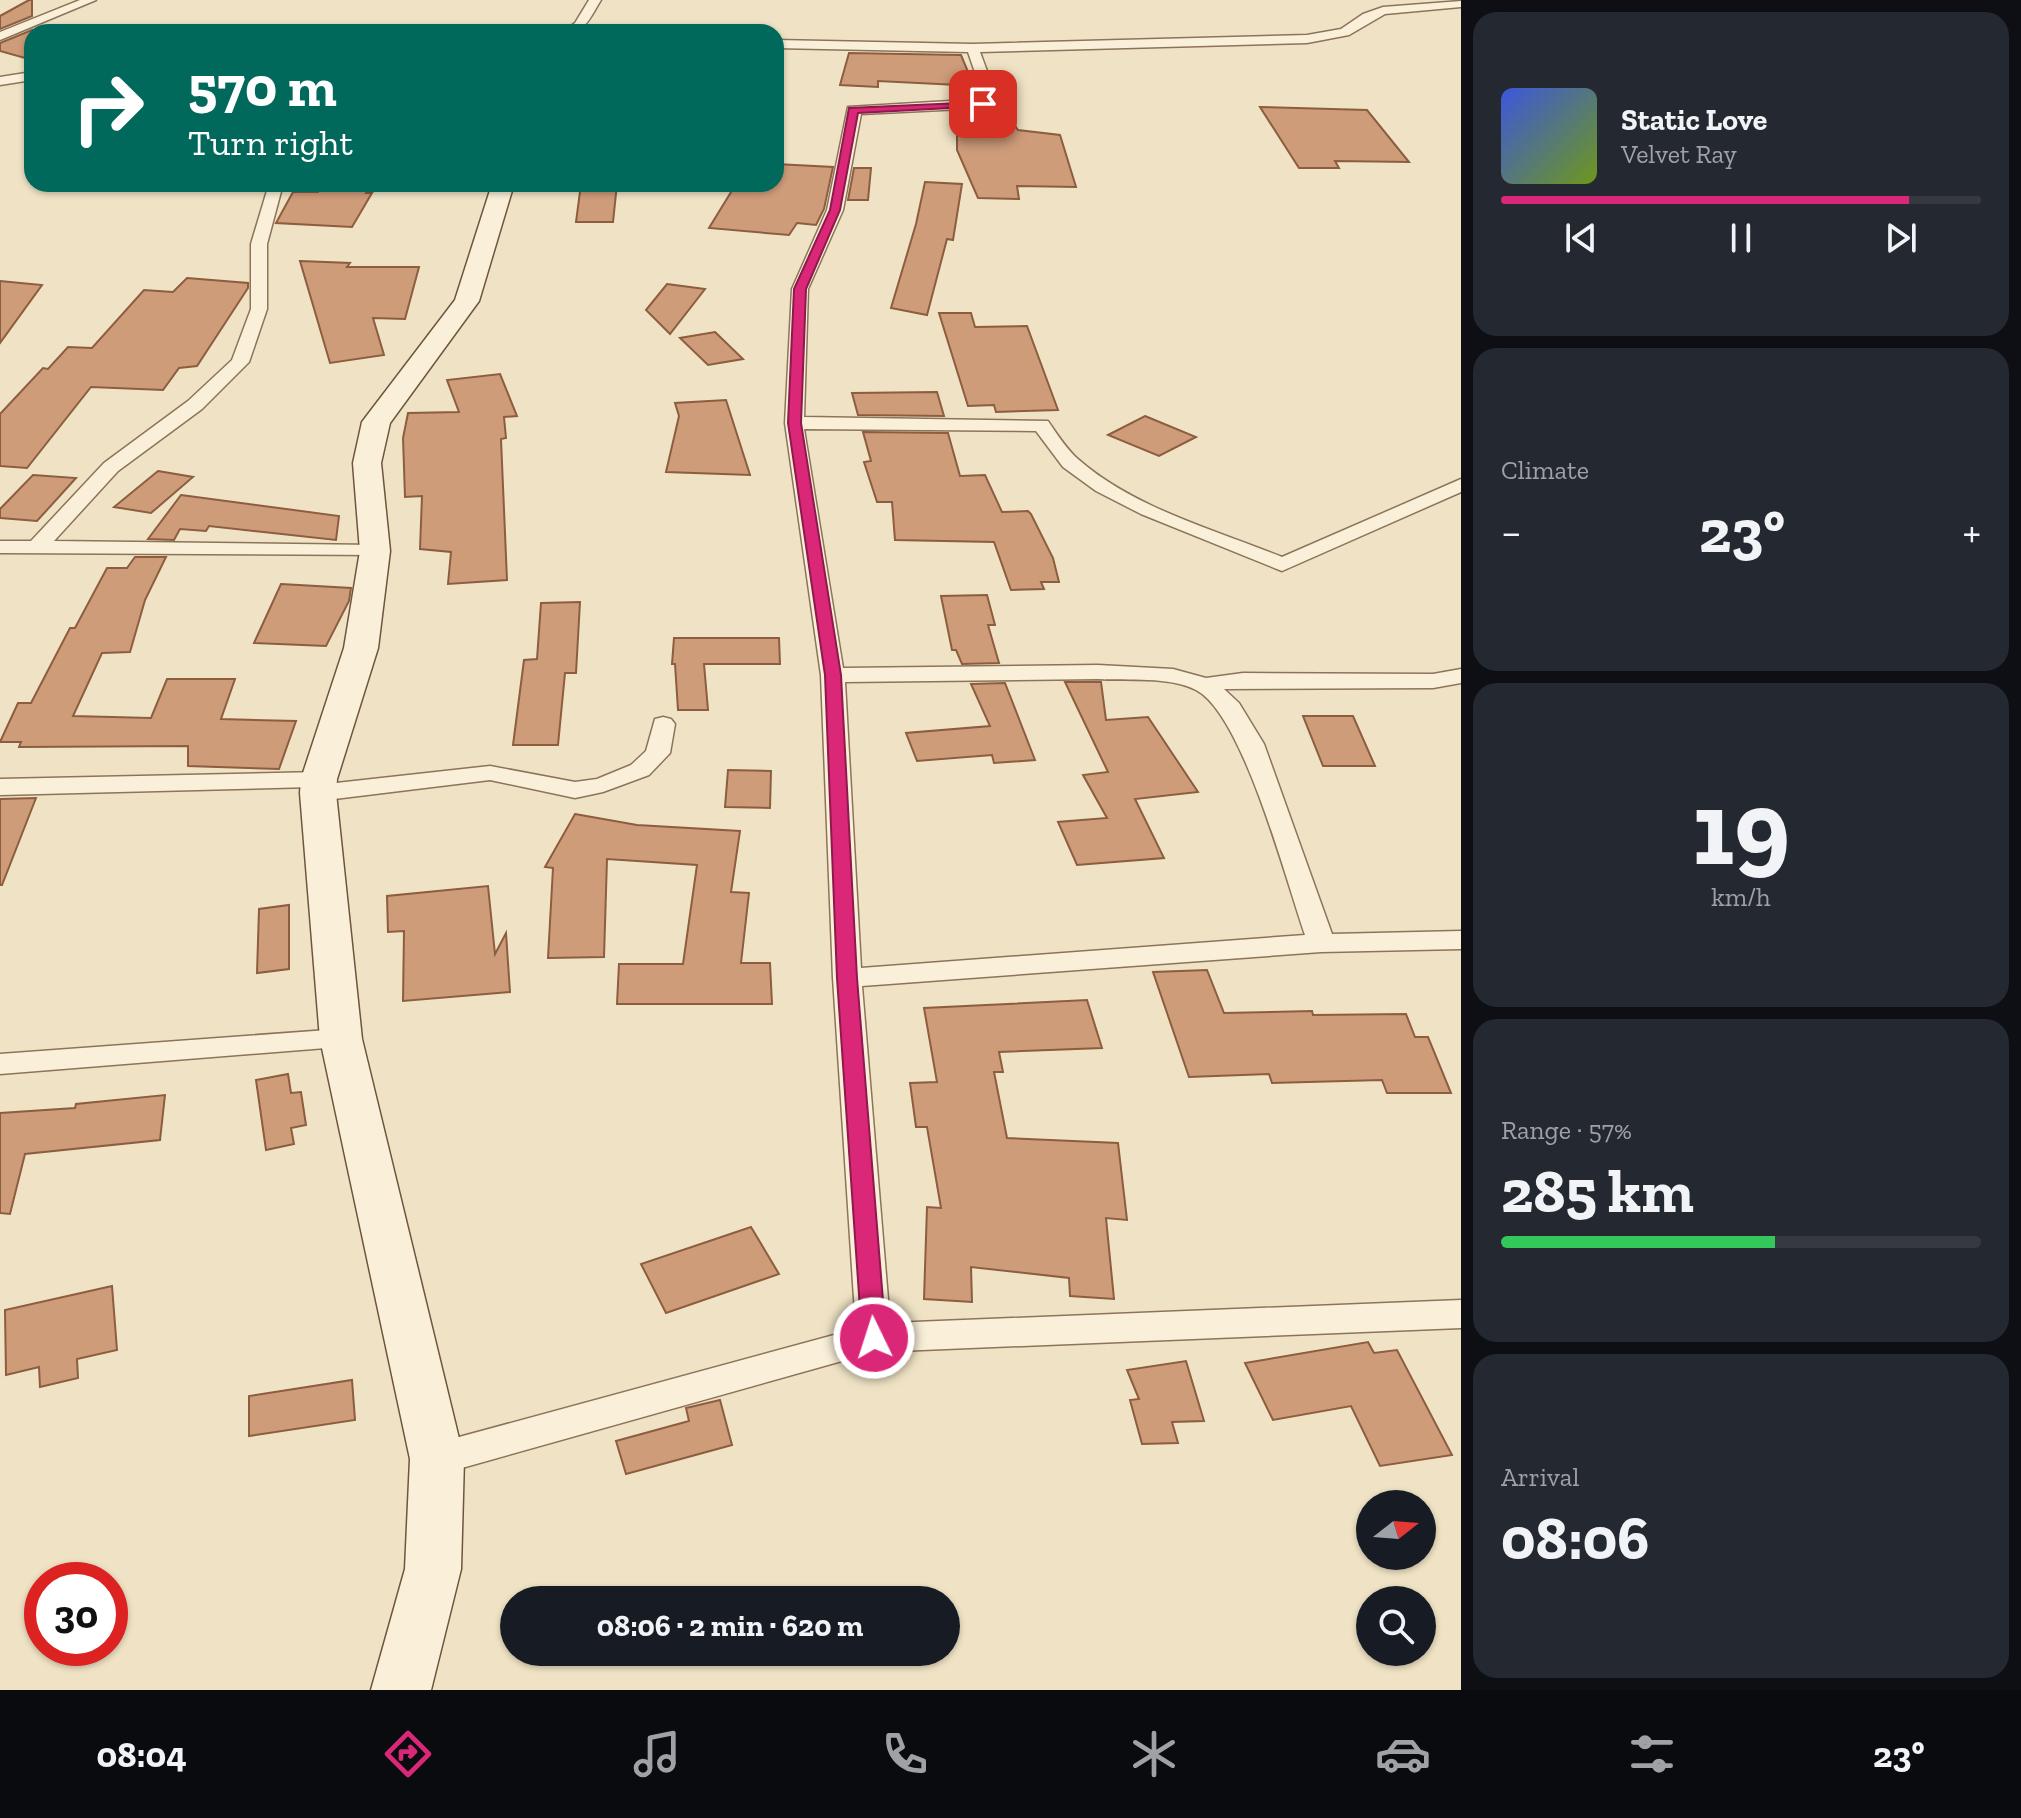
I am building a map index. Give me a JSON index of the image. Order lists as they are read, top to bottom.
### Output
{
  "north": "right",
  "page": {
    "turn": ["570 m", "Turn right"],
    "song": ["Static Love", "Velvet Ray"],
    "tile": [
      "Climate",
      ["19", "km/h"],
      ["Range · 57%", "285 km"],
      ["Arrival", "08:06"]
    ],
    "heat": ["−", "23°", "+"],
    "limit": "30",
    "trip": "08:06 · 2 min · 620 m",
    "tabs": ["08:04", "23°"]
  }
}
